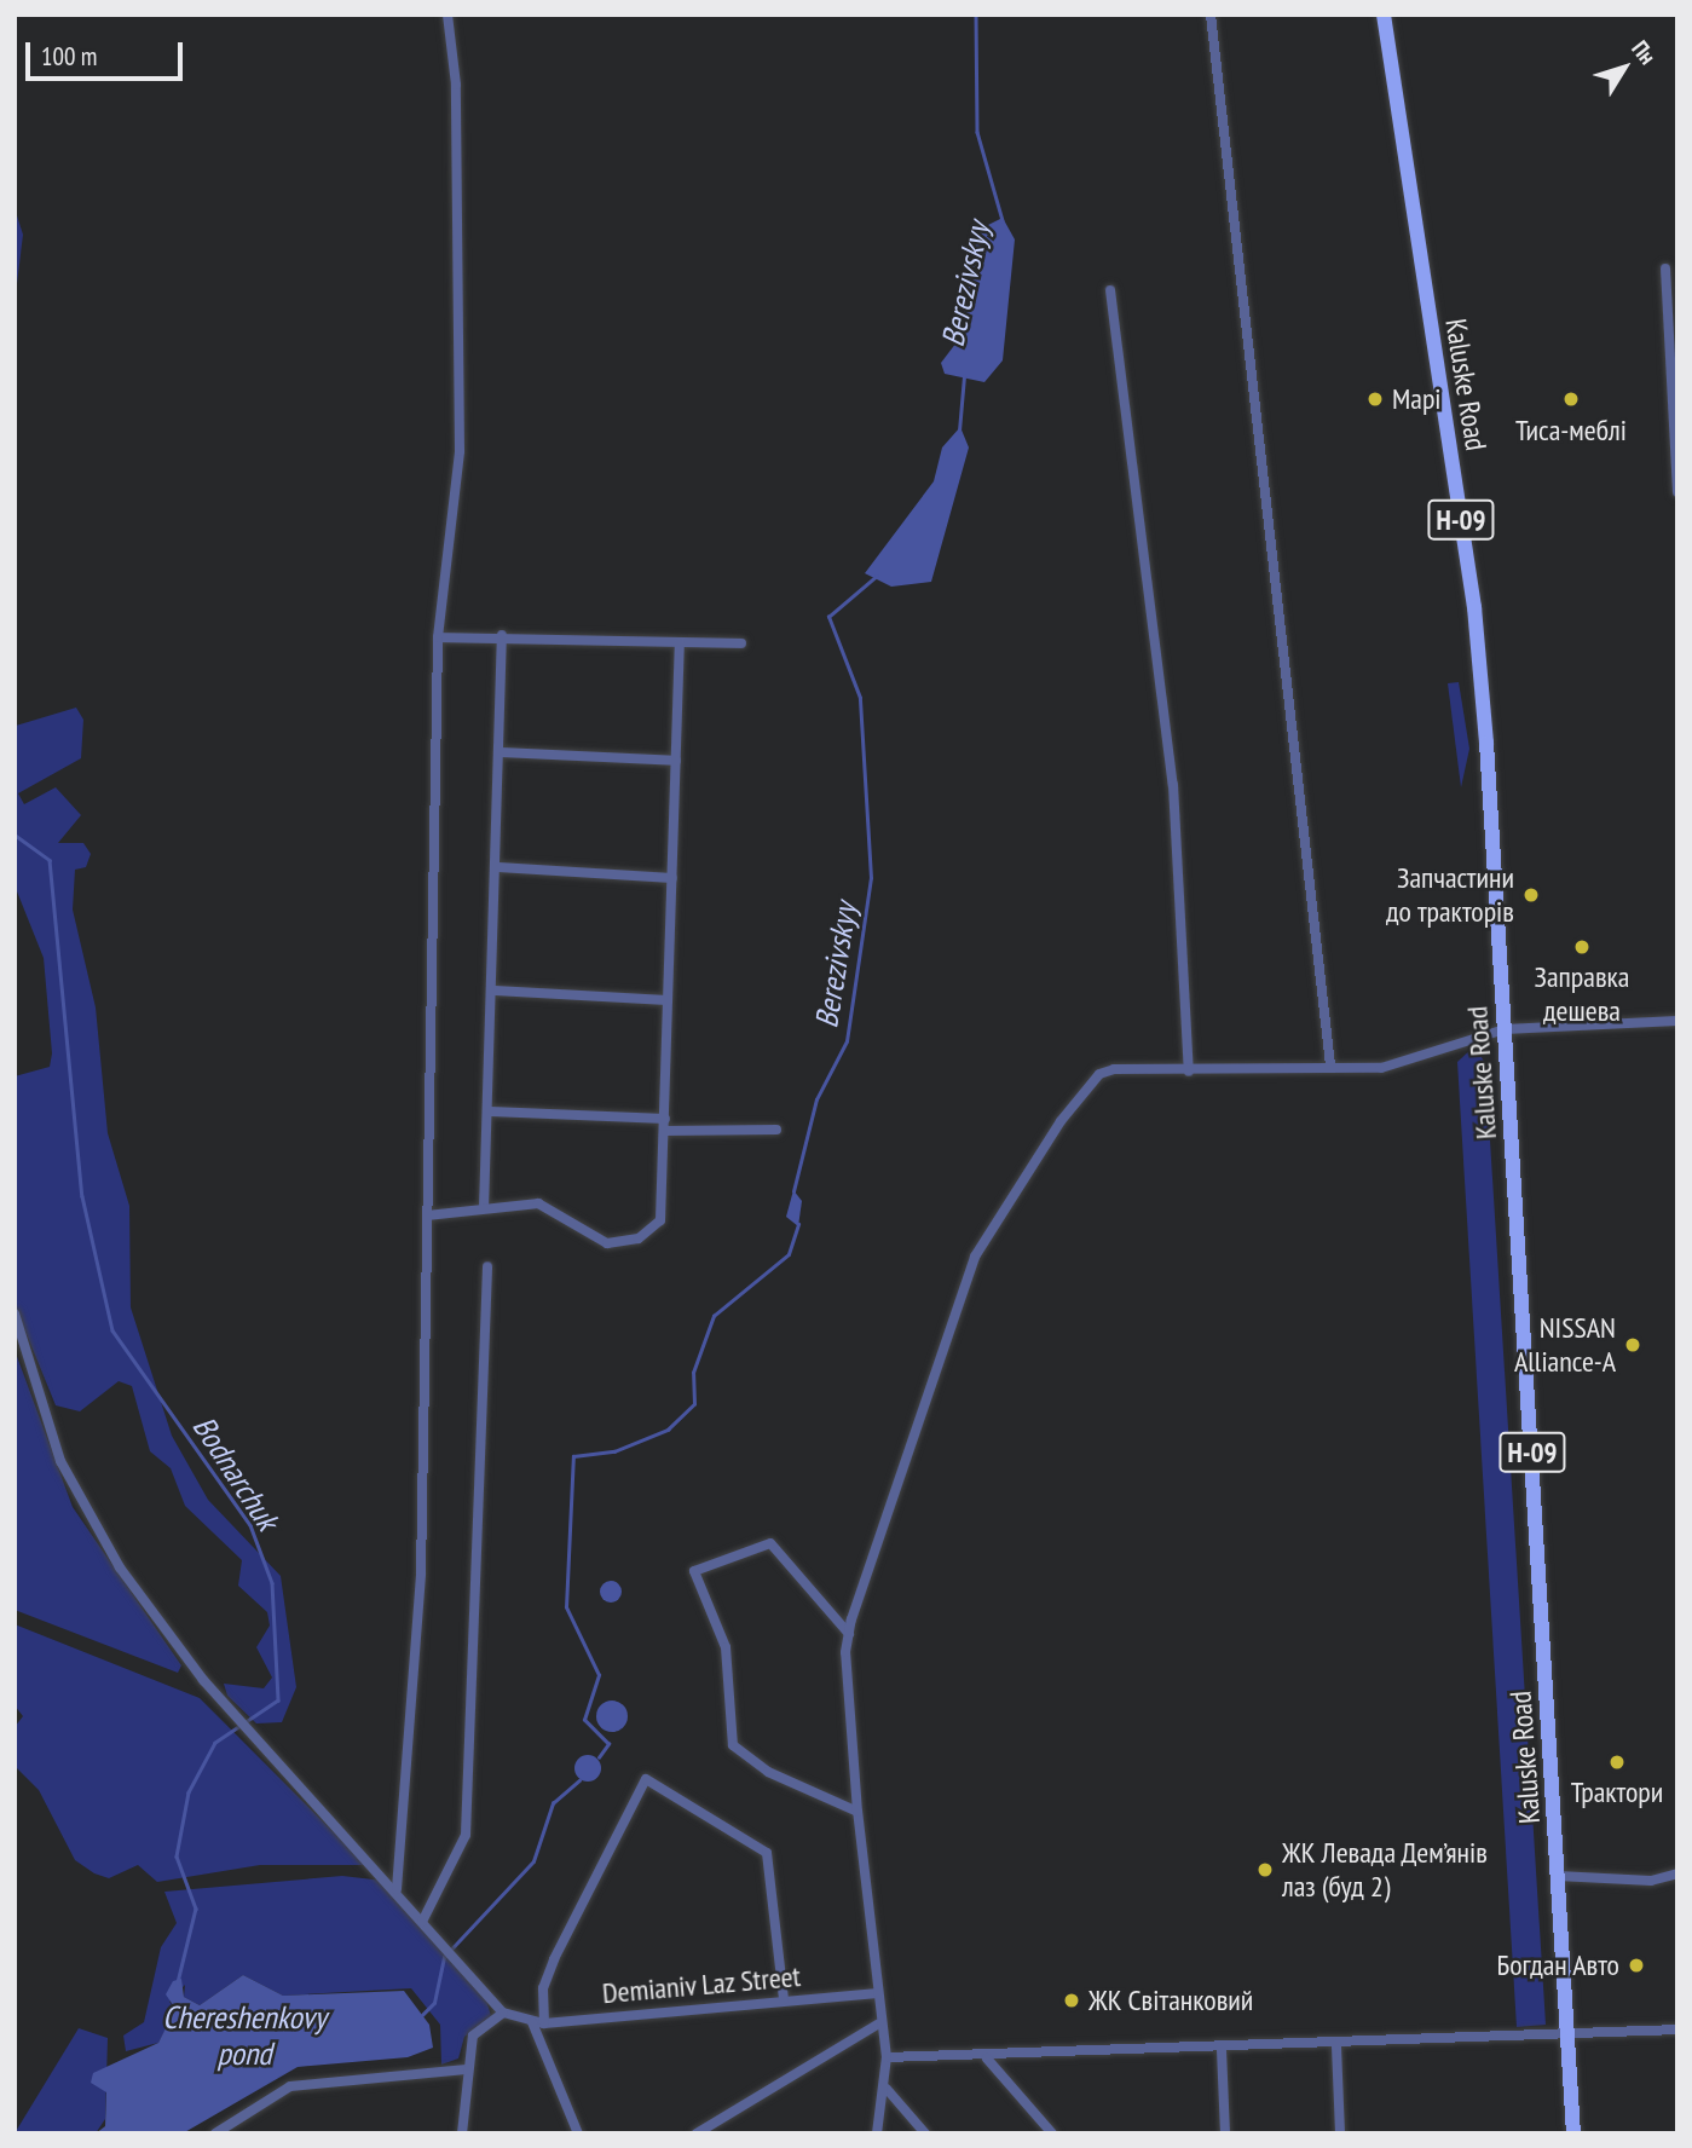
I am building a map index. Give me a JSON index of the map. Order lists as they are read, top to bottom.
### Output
{
  "streets": {
    "main road": ["Kaluske Road", "Н-09"],
    "street": ["Demianiv Laz Street"]
  },
  "water": ["Berezivskyy", "Bodnarchuk", "Chereshenkovy pond"],
  "places": [
    "Марі",
    "Тиса-меблі",
    "Запчастини до тракторів",
    "Заправка дешева",
    "NISSAN Alliance-A",
    "Трактори",
    "ЖК Левада Дем’янів лаз (буд 2)",
    "Богдан Авто",
    "ЖК Світанковий"
  ],
  "scale_bar": "100 m",
  "north": "top right"
}
